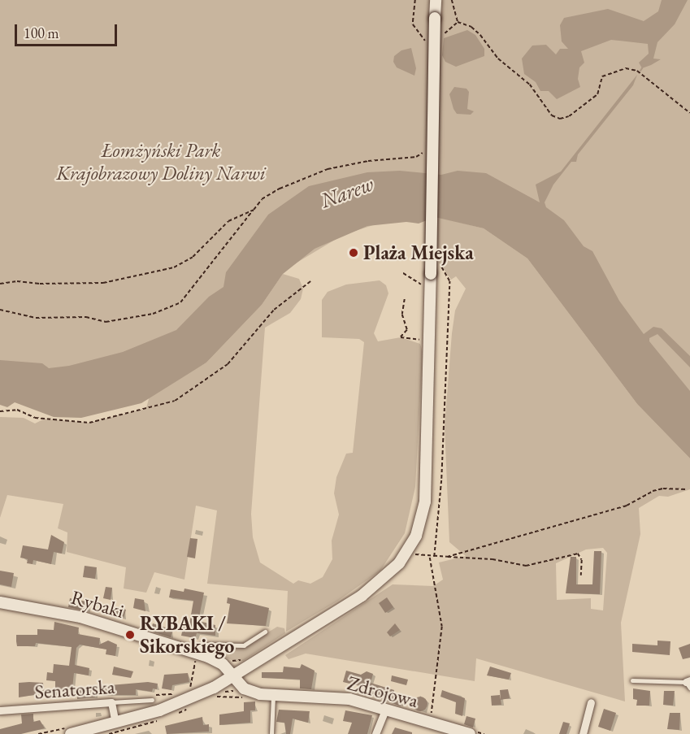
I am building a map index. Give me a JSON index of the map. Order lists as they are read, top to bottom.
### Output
{
  "streets": {
    "street": ["Rybaki", "Senatorska", "Zdrojowa"]
  },
  "crossings": [
    ["Rybaki", "Zdrojowa"]
  ],
  "water": ["Narew"],
  "parks": ["Łomżyński Park Krajobrazowy Doliny Narwi"],
  "places": ["Plaża Miejska", "RYBAKI / Sikorskiego"],
  "scale_bar": "100 m"
}
